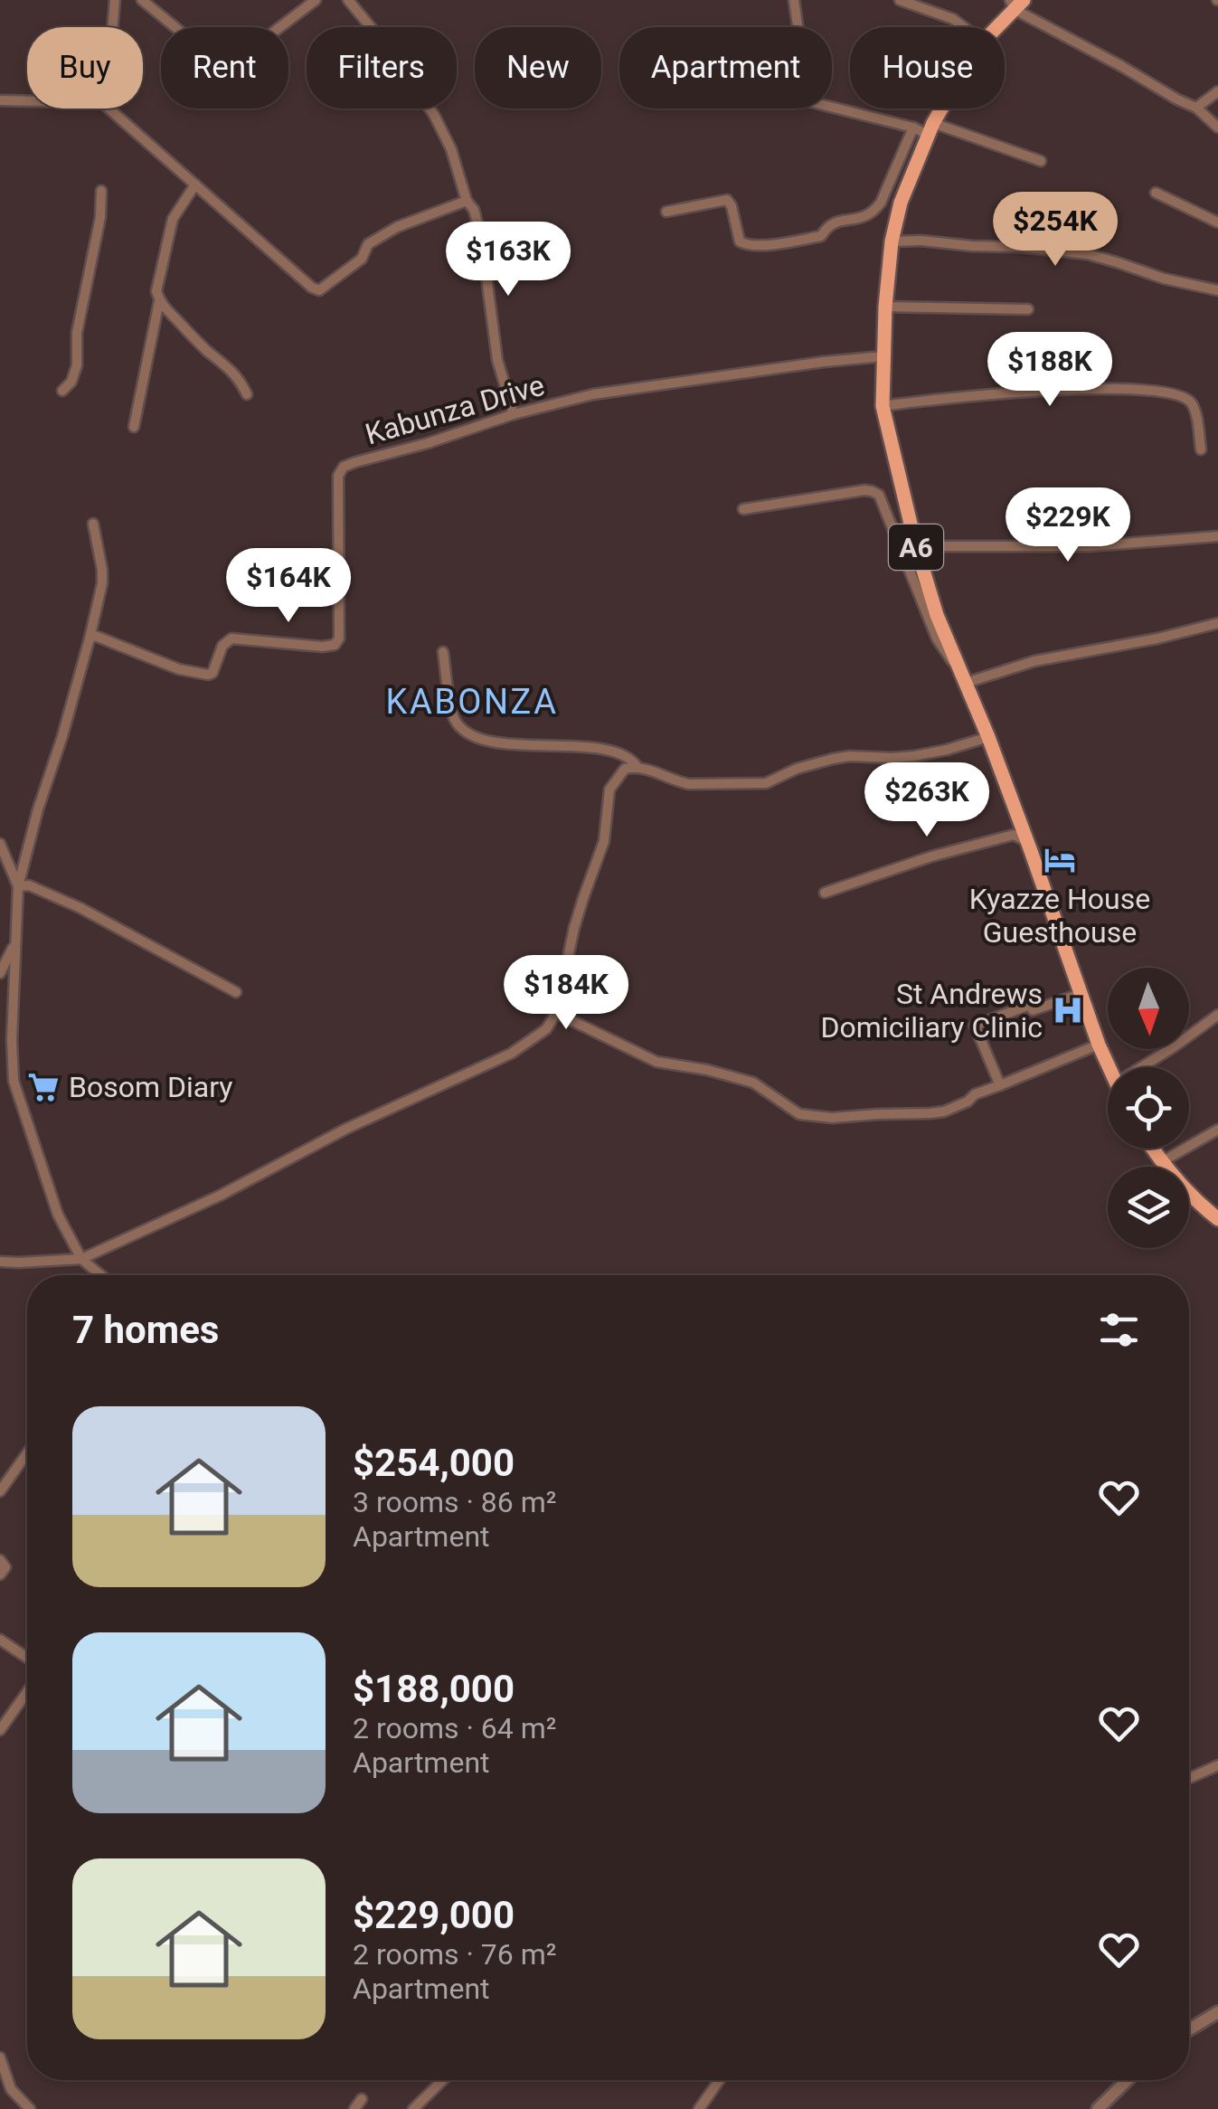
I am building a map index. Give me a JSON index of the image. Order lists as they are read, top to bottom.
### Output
{
  "streets": {
    "main road": ["A6"],
    "street": ["Kabunza Drive"]
  },
  "crossings": [
    ["Kabunza Drive", "A6"]
  ],
  "districts": ["KABONZA"],
  "places": {
    "hotel": ["Kyazze House Guesthouse"],
    "hospital": ["St Andrews Domiciliary Clinic"],
    "supermarket": ["Bosom Diary"]
  },
  "north": "bottom",
  "page": {
    "chip": [
      "Buy",
      "Rent",
      "Filters",
      "New",
      "Apartment",
      "House"
    ],
    "price": [
      "$254K",
      "$163K",
      "$188K",
      "$229K",
      "$164K",
      "$263K",
      "$184K"
    ],
    "heading": "7 homes",
    "list": [
      {
        "name": "$254,000",
        "note": "3 rooms · 86 m² · Apartment"
      },
      {
        "name": "$188,000",
        "note": "2 rooms · 64 m² · Apartment"
      },
      {
        "name": "$229,000",
        "note": "2 rooms · 76 m² · Apartment"
      }
    ]
  }
}
